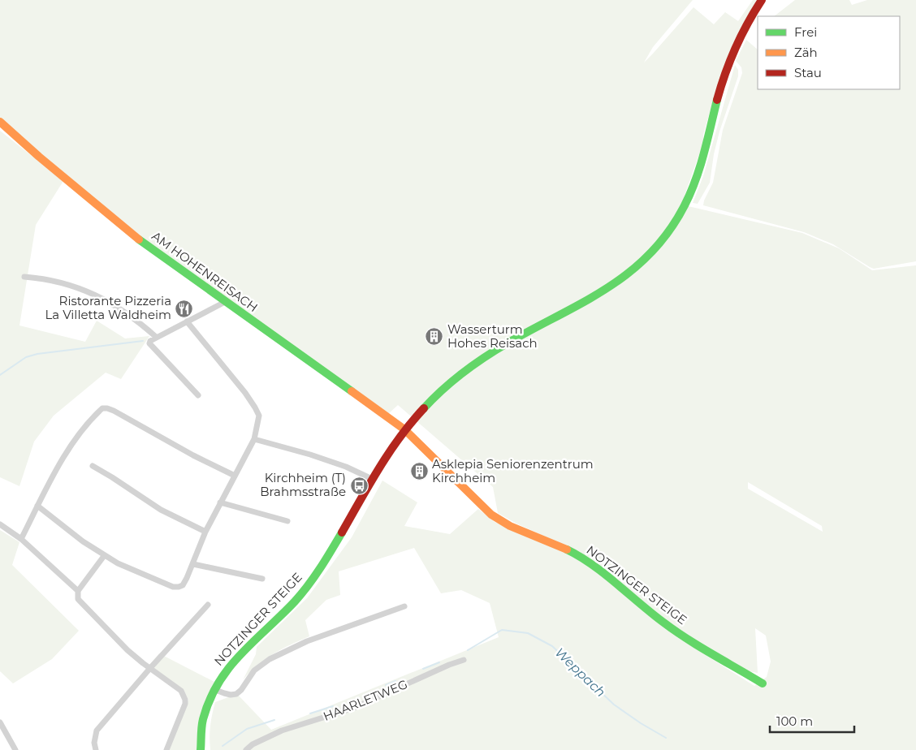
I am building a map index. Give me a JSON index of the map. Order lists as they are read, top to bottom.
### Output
{
  "streets": {
    "main road": ["AM HOHENREISACH", "NOTZINGER STEIGE"],
    "street": ["HAARLETWEG"]
  },
  "crossings": [
    ["AM HOHENREISACH", "NOTZINGER STEIGE"]
  ],
  "water": ["Weppach"],
  "places": {
    "restaurant": ["Ristorante Pizzeria La Villetta Waldheim"],
    "building": ["Wasserturm Hohes Reisach", "Asklepia Seniorenzentrum Kirchheim"],
    "bus stop": ["Kirchheim (T) Brahmsstraße"]
  },
  "legend": ["Frei", "Zäh", "Stau"],
  "scale_bar": "100 m"
}
